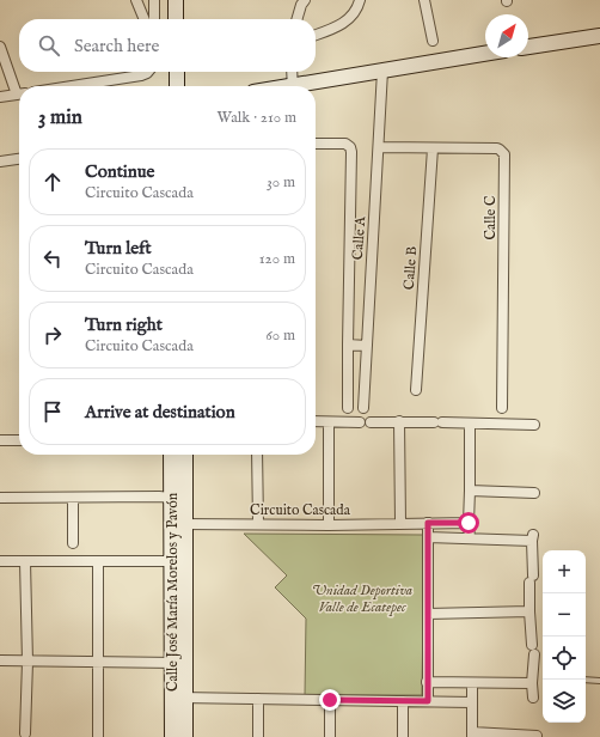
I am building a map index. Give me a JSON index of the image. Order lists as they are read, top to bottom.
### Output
{
  "streets": {
    "street": [
      "Calle C",
      "Calle A",
      "Calle B",
      "Circuito Cascada",
      "Calle José María Morelos y Pavón"
    ]
  },
  "crossings": [
    ["Calle C", "Calle A"],
    ["Calle C", "Calle B"],
    ["Circuito Cascada", "Calle José María Morelos y Pavón"]
  ],
  "parks": ["Unidad Deportiva Valle de Ecatepec"],
  "north": "top right",
  "page": {
    "search": "Search here",
    "heading": ["3 min", "Walk · 210 m"],
    "list": [
      ["Continue", "Circuito Cascada", "30 m"],
      ["Turn left", "Circuito Cascada", "120 m"],
      ["Turn right", "Circuito Cascada", "60 m"],
      "Arrive at destination"
    ],
    "map_buttons": ["+", "−"]
  }
}
